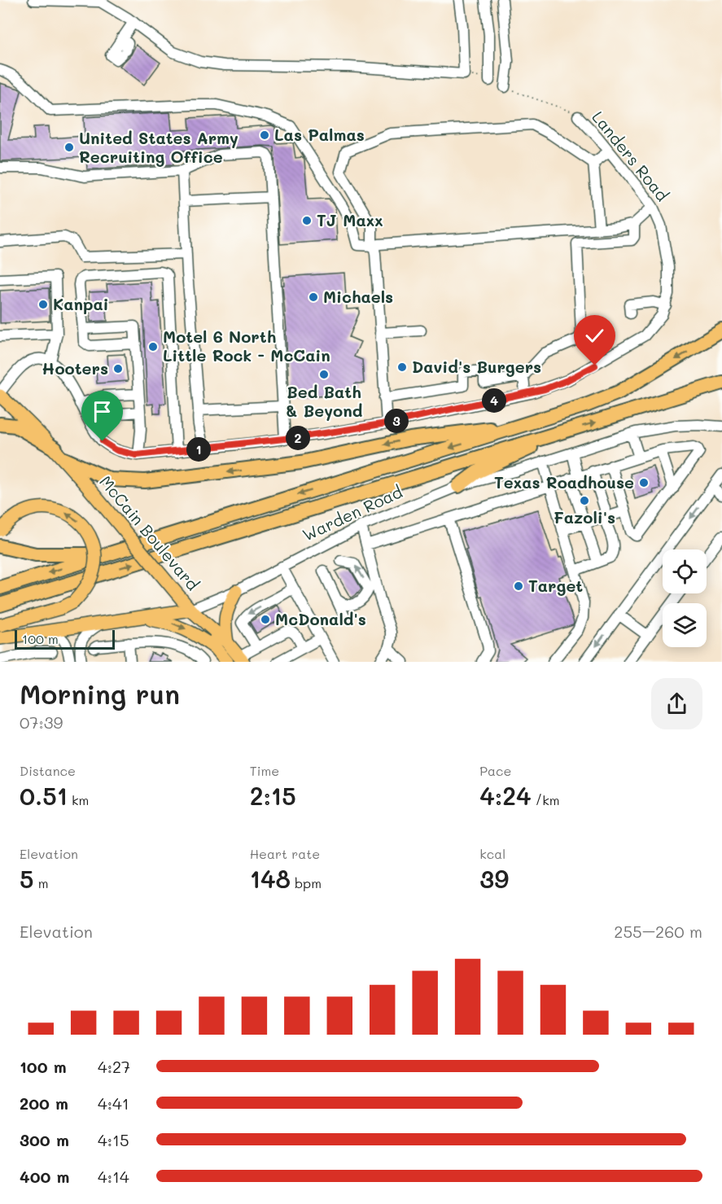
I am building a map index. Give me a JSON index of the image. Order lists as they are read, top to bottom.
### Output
{
  "streets": {
    "main road": ["Warden Road", "McCain Boulevard"],
    "street": ["Landers Road"]
  },
  "crossings": [
    ["Warden Road", "McCain Boulevard"]
  ],
  "places": [
    "Las Palmas",
    "United States Army Recruiting Office",
    "TJ Maxx",
    "Michaels",
    "Kanpai",
    "Motel 6 North Little Rock - McCain",
    "David's Burgers",
    "Hooters",
    "Bed Bath & Beyond",
    "Texas Roadhouse",
    "Fazoli's",
    "Target",
    "McDonald's"
  ],
  "scale_bar": "100 m",
  "page": {
    "pins": [
      "4",
      "3",
      "2",
      "1"
    ],
    "scale": "100 m",
    "heading": ["Morning run", "07:39"],
    "stats": [
      ["Distance", "0.51 km"],
      ["Time", "2:15"],
      ["Pace", "4:24 /km"],
      ["Elevation", "5 m"],
      ["Heart rate", "148 bpm"],
      ["kcal", "39"]
    ],
    "chart": ["Elevation", "255–260 m"],
    "list": [
      {
        "name": "100 m",
        "note": "4:27"
      },
      {
        "name": "200 m",
        "note": "4:41"
      },
      {
        "name": "300 m",
        "note": "4:15"
      },
      {
        "name": "400 m",
        "note": "4:14"
      }
    ]
  }
}
